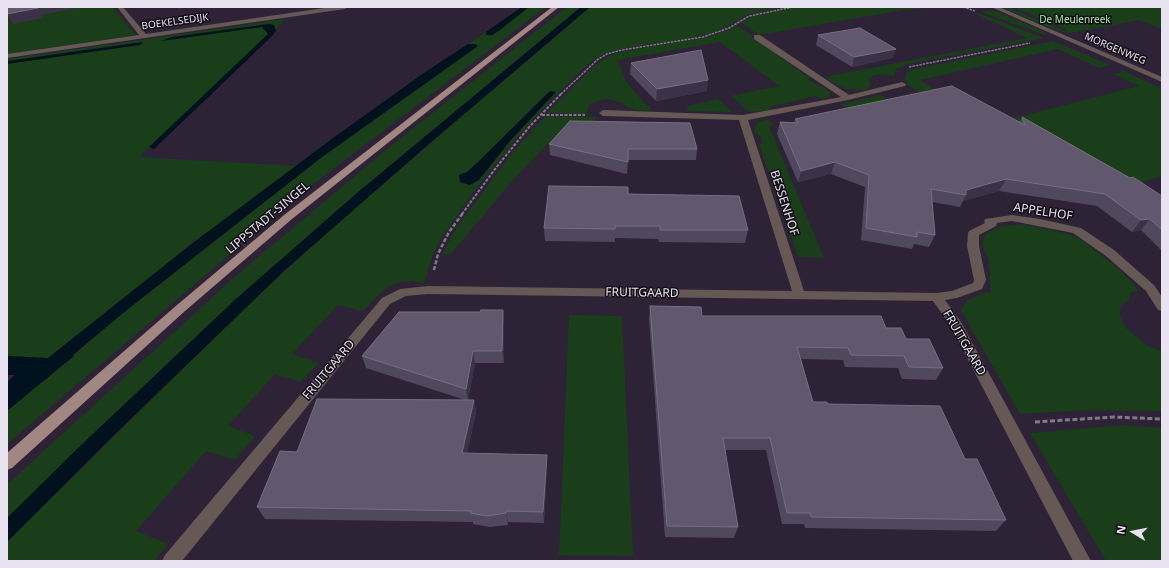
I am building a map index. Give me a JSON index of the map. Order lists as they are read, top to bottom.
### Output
{
  "streets": {
    "main road": ["LIPPSTADT-SINGEL"],
    "street": [
      "BOEKELSEDIJK",
      "MORGENWEG",
      "BESSENHOF",
      "APPELHOF",
      "FRUITGAARD"
    ]
  },
  "crossings": [
    ["BESSENHOF", "FRUITGAARD"],
    ["APPELHOF", "FRUITGAARD"]
  ],
  "parks": ["De Meulenreek"],
  "north": "left"
}
